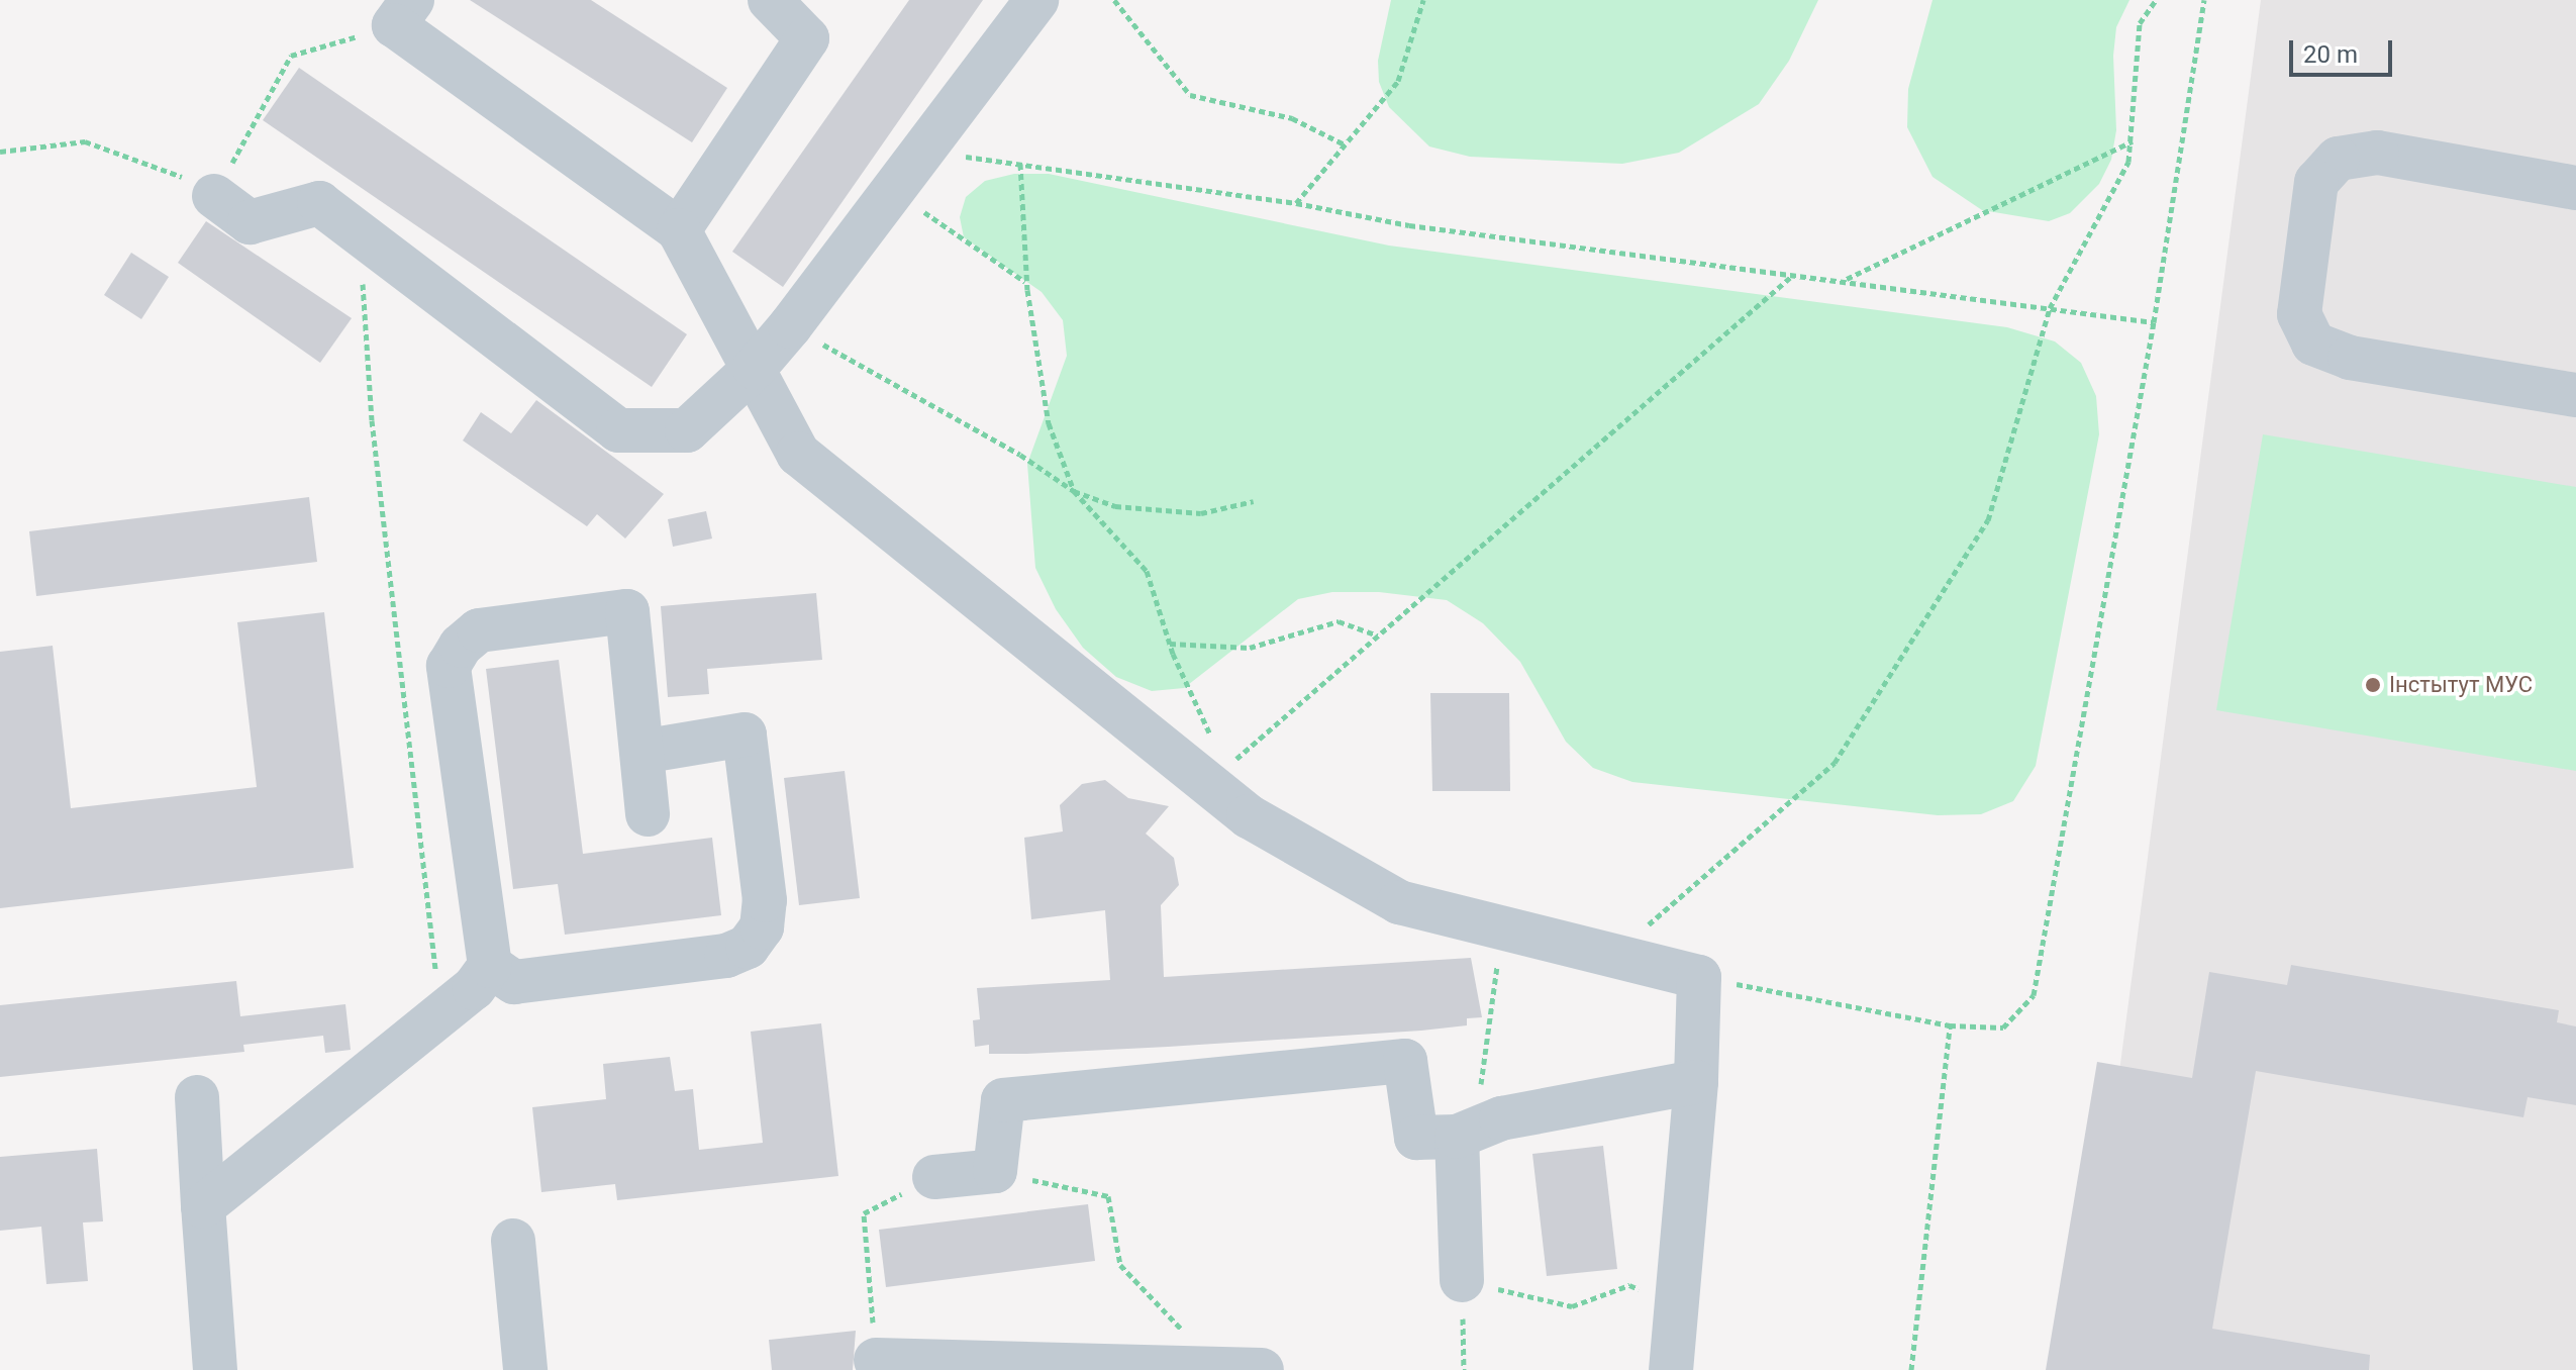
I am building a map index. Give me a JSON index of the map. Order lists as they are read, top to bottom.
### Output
{
  "places": ["Інстытут МУС"],
  "scale_bar": "20 m"
}
